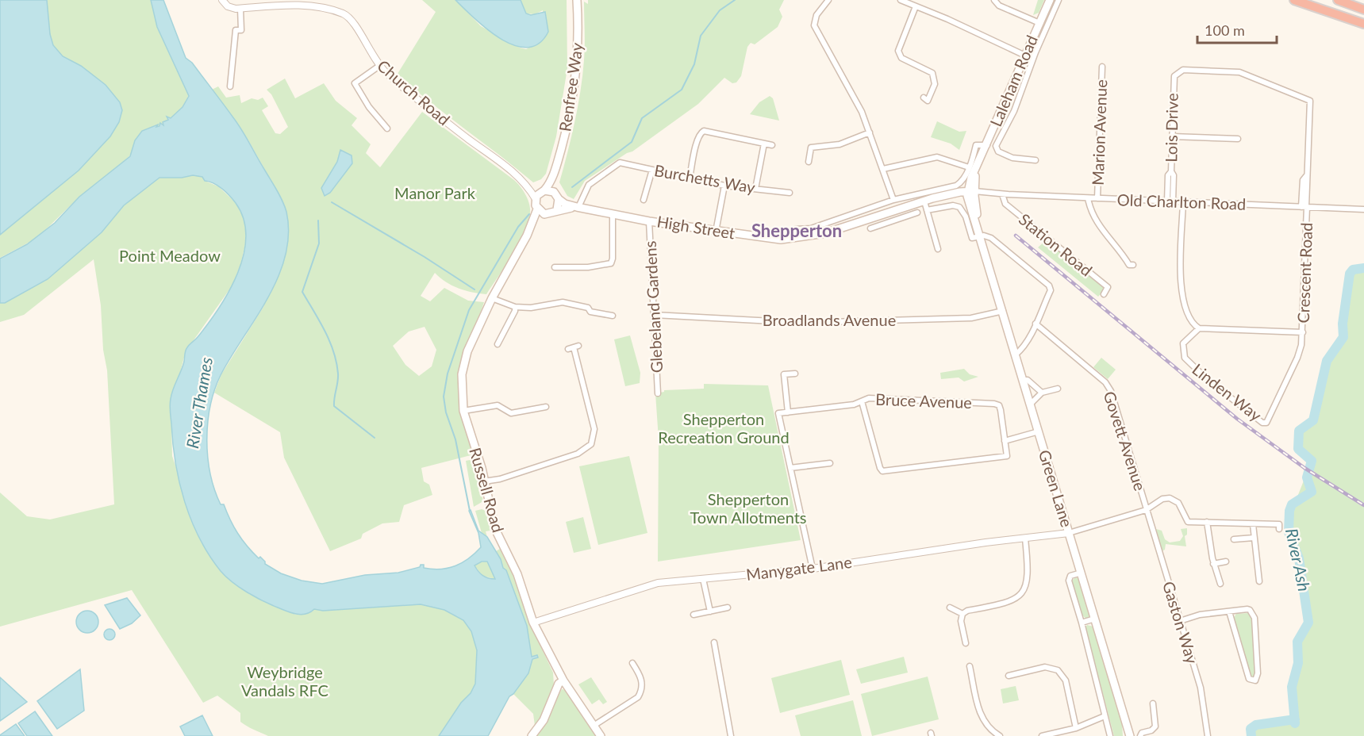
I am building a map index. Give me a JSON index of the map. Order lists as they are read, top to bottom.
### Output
{
  "streets": {
    "main road": [
      "Laleham Road",
      "Renfree Way",
      "High Street",
      "Green Lane",
      "Russell Road"
    ],
    "street": [
      "Church Road",
      "Lois Drive",
      "Marion Avenue",
      "Burchetts Way",
      "Old Charlton Road",
      "Station Road",
      "Crescent Road",
      "Glebeland Gardens",
      "Broadlands Avenue",
      "Linden Way",
      "Bruce Avenue",
      "Govett Avenue",
      "Manygate Lane",
      "Gaston Way"
    ]
  },
  "crossings": [
    ["Laleham Road", "Old Charlton Road"],
    ["Laleham Road", "High Street"],
    ["Laleham Road", "Green Lane"],
    ["Renfree Way", "Church Road"],
    ["Renfree Way", "High Street"],
    ["Renfree Way", "Russell Road"],
    ["Church Road", "High Street"],
    ["Church Road", "Russell Road"],
    ["Lois Drive", "Old Charlton Road"],
    ["Lois Drive", "Crescent Road"],
    ["Marion Avenue", "Old Charlton Road"],
    ["Burchetts Way", "High Street"],
    ["Old Charlton Road", "High Street"],
    ["Old Charlton Road", "Station Road"],
    ["Old Charlton Road", "Crescent Road"],
    ["Old Charlton Road", "Green Lane"],
    ["High Street", "Glebeland Gardens"],
    ["High Street", "Green Lane"],
    ["High Street", "Russell Road"],
    ["Crescent Road", "Linden Way"],
    ["Glebeland Gardens", "Broadlands Avenue"],
    ["Broadlands Avenue", "Green Lane"],
    ["Govett Avenue", "Green Lane"],
    ["Govett Avenue", "Manygate Lane"],
    ["Govett Avenue", "Gaston Way"],
    ["Green Lane", "Manygate Lane"],
    ["Russell Road", "Manygate Lane"]
  ],
  "districts": ["Shepperton"],
  "water": ["River Thames", "River Ash"],
  "parks": [
    "Manor Park",
    "Point Meadow",
    "Shepperton Recreation Ground",
    "Shepperton Town Allotments",
    "Weybridge Vandals RFC"
  ],
  "scale_bar": "100 m"
}
